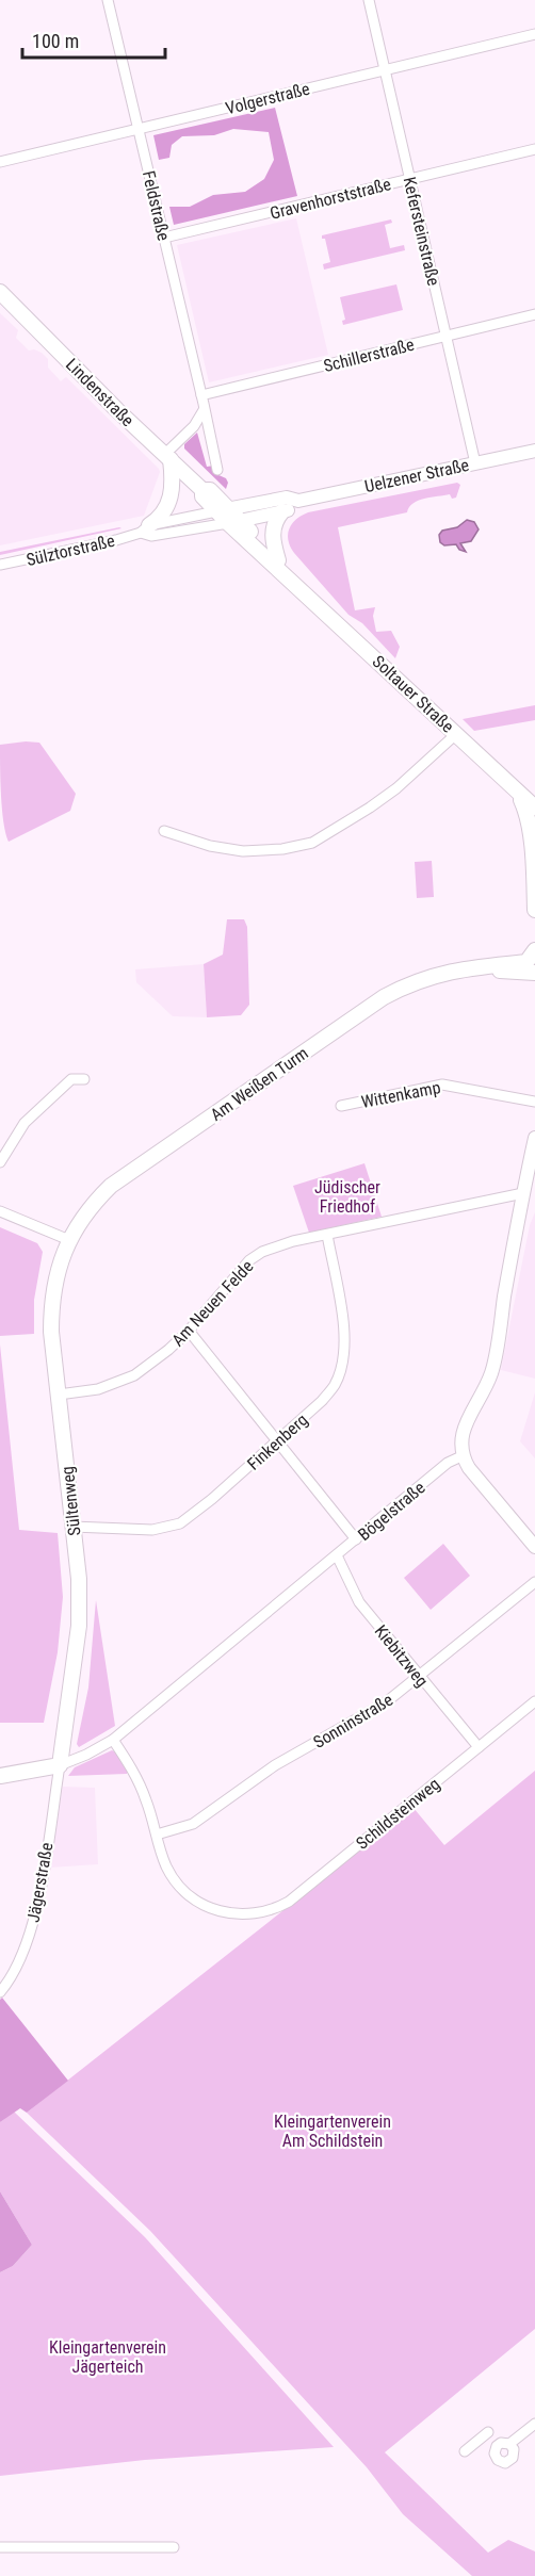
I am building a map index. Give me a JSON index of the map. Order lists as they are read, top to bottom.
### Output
{
  "streets": {
    "main road": [
      "Lindenstraße",
      "Soltauer Straße",
      "Am Weißen Turm",
      "Sültenweg"
    ],
    "street": [
      "Volgerstraße",
      "Gravenhorststraße",
      "Feldstraße",
      "Kefersteinstraße",
      "Schillerstraße",
      "Uelzener Straße",
      "Sülztorstraße",
      "Wittenkamp",
      "Am Neuen Felde",
      "Finkenberg",
      "Bögelstraße",
      "Kiebitzweg",
      "Sonninstraße",
      "Schildsteinweg",
      "Jägerstraße"
    ]
  },
  "crossings": [
    ["Volgerstraße", "Feldstraße"],
    ["Volgerstraße", "Kefersteinstraße"],
    ["Gravenhorststraße", "Feldstraße"],
    ["Gravenhorststraße", "Kefersteinstraße"],
    ["Feldstraße", "Schillerstraße"],
    ["Kefersteinstraße", "Schillerstraße"],
    ["Kefersteinstraße", "Uelzener Straße"],
    ["Lindenstraße", "Uelzener Straße"],
    ["Lindenstraße", "Sülztorstraße"],
    ["Lindenstraße", "Soltauer Straße"],
    ["Uelzener Straße", "Sülztorstraße"],
    ["Uelzener Straße", "Soltauer Straße"],
    ["Sülztorstraße", "Soltauer Straße"],
    ["Am Weißen Turm", "Sültenweg"],
    ["Am Neuen Felde", "Finkenberg"],
    ["Am Neuen Felde", "Sültenweg"],
    ["Finkenberg", "Sültenweg"],
    ["Sültenweg", "Bögelstraße"],
    ["Sültenweg", "Jägerstraße"],
    ["Bögelstraße", "Kiebitzweg"],
    ["Bögelstraße", "Jägerstraße"],
    ["Kiebitzweg", "Sonninstraße"],
    ["Kiebitzweg", "Schildsteinweg"],
    ["Sonninstraße", "Schildsteinweg"]
  ],
  "parks": ["Jüdischer Friedhof", "Kleingartenverein Am Schildstein", "Kleingartenverein Jägerteich"],
  "scale_bar": "100 m"
}
